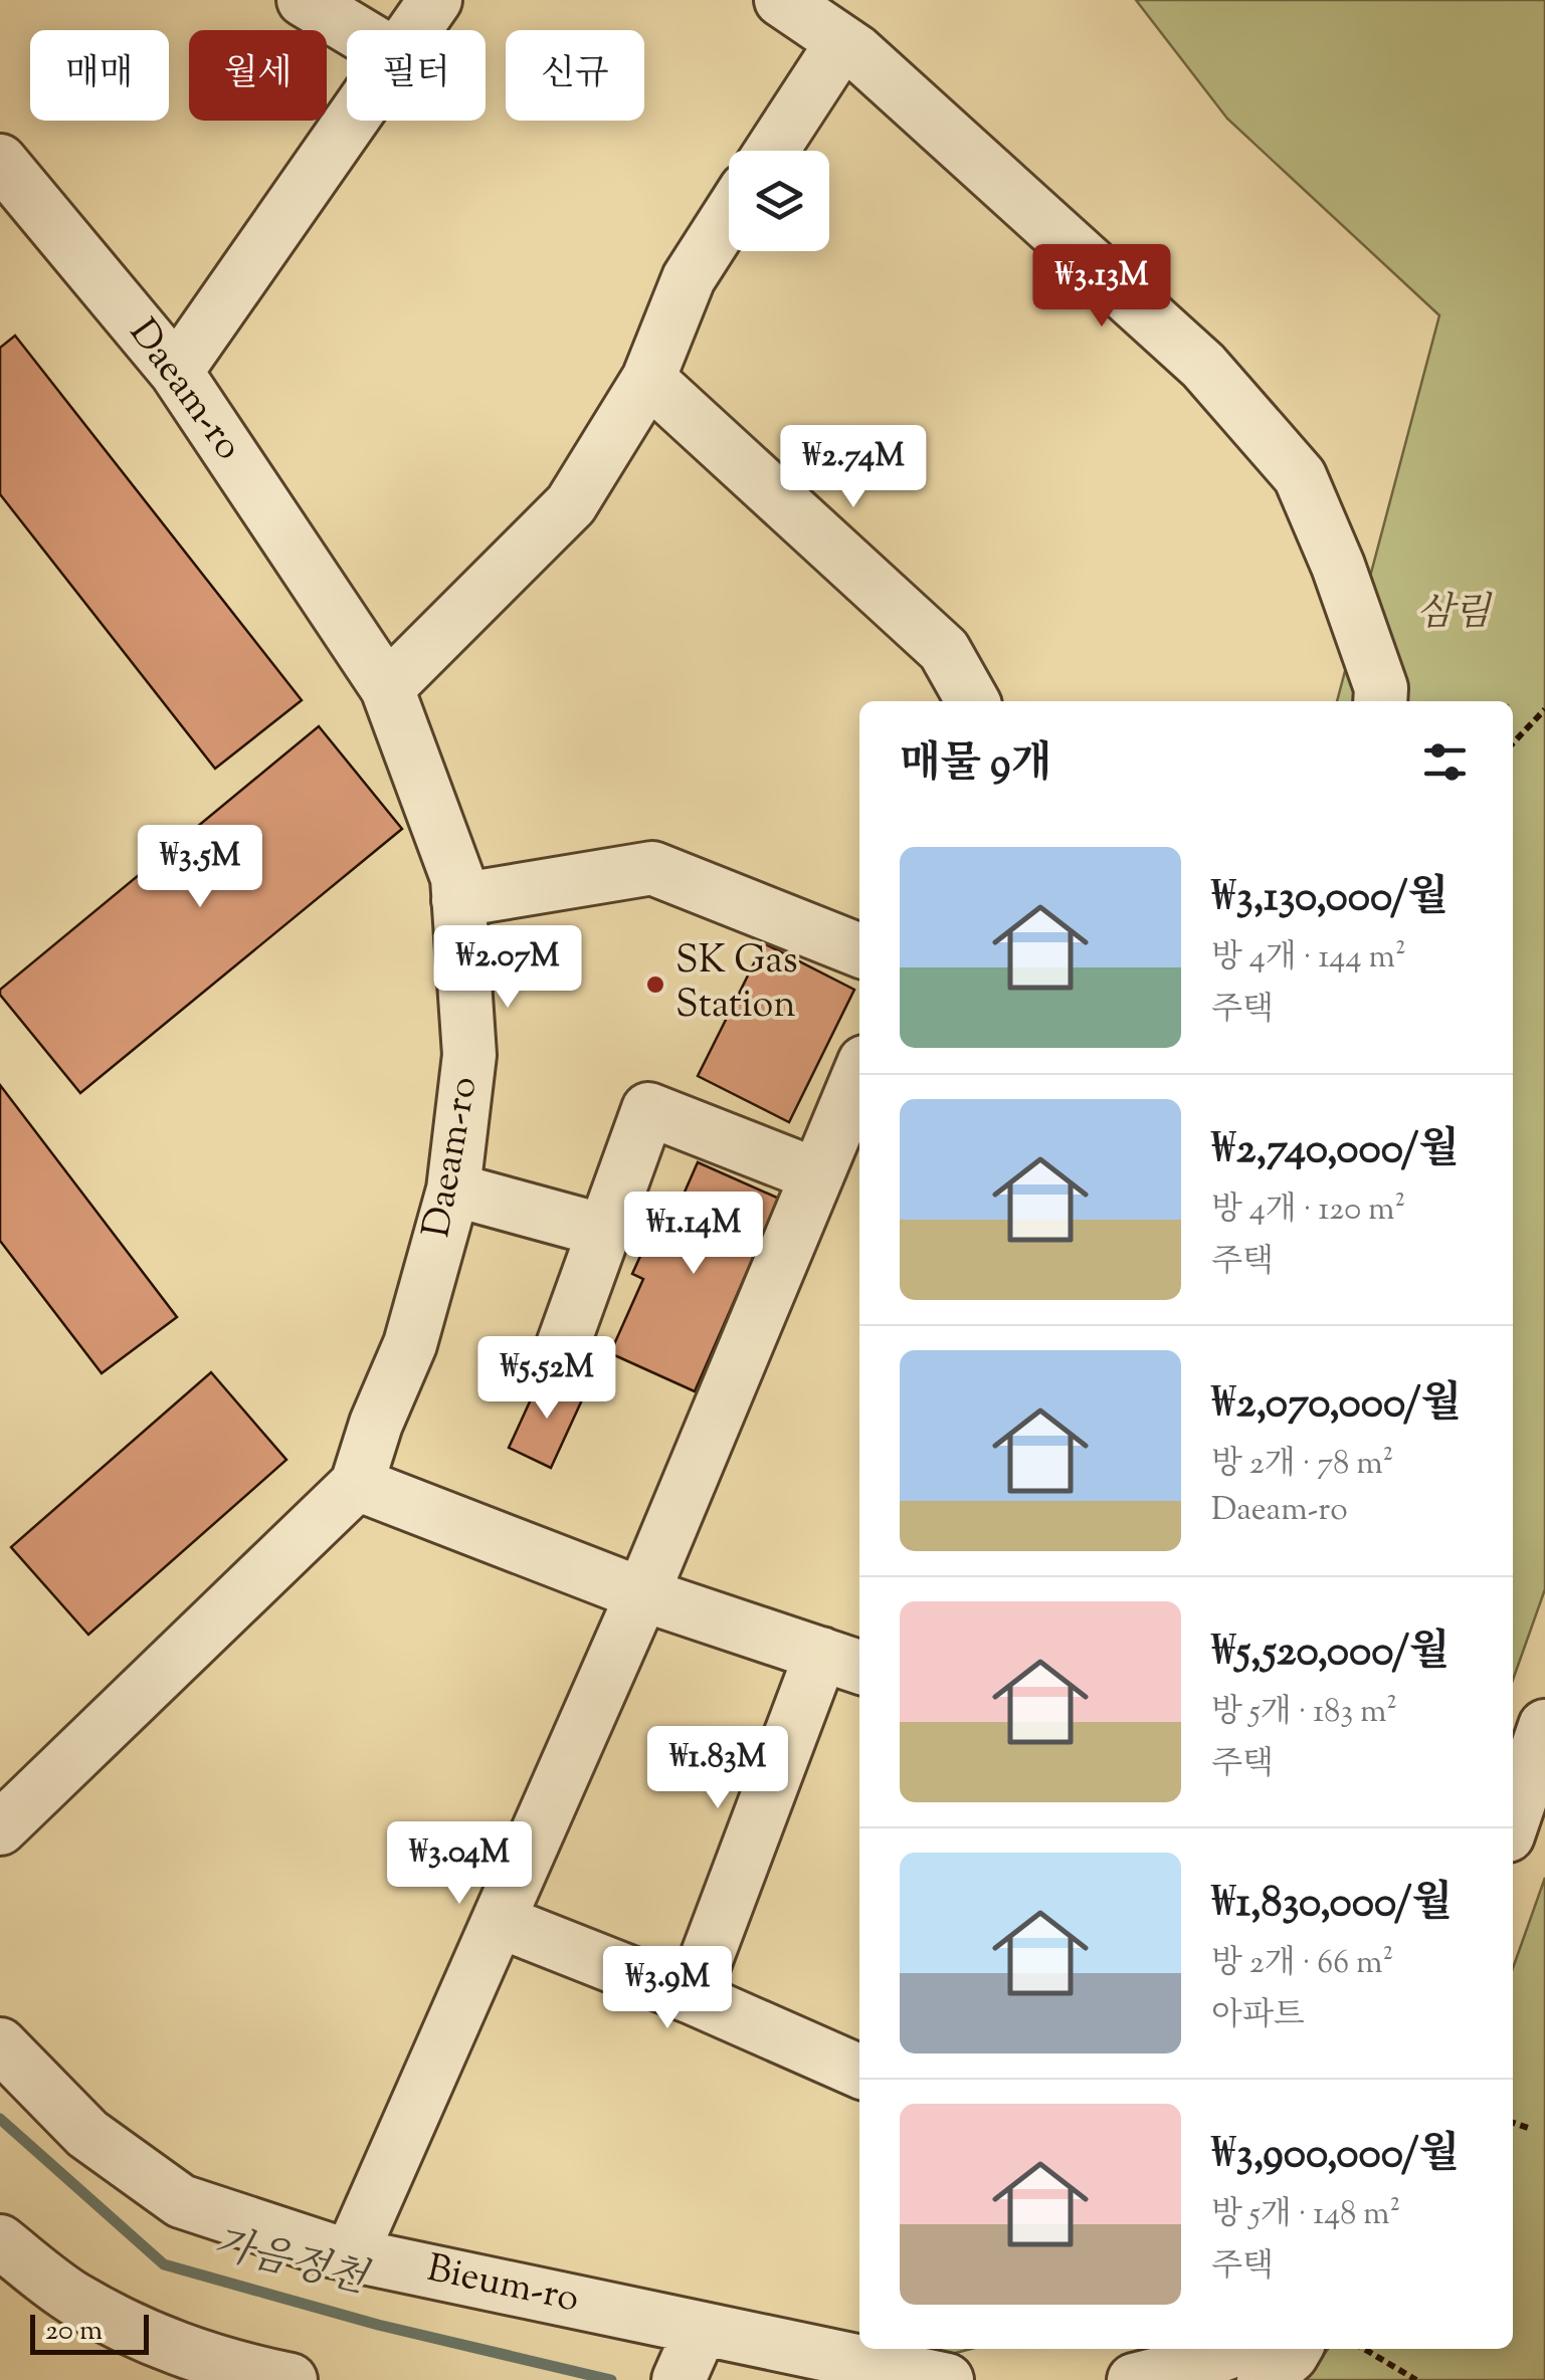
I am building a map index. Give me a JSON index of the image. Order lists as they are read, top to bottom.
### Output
{
  "streets": {
    "street": ["Daeam-ro", "Bieum-ro"]
  },
  "water": ["가음정천"],
  "parks": ["삼림"],
  "places": ["SK Gas Station"],
  "scale_bar": "20 m",
  "page": {
    "chip": [
      "매매",
      "월세",
      "필터",
      "신규"
    ],
    "price": [
      "₩3.13M",
      "₩2.74M",
      "₩3.5M",
      "₩2.07M",
      "₩1.14M",
      "₩5.52M",
      "₩1.83M",
      "₩3.04M",
      "₩3.9M"
    ],
    "heading": "매물 9개",
    "list": [
      {
        "name": "₩3,130,000/월",
        "note": "방 4개 · 144 m² · 주택"
      },
      {
        "name": "₩2,740,000/월",
        "note": "방 4개 · 120 m² · 주택"
      },
      {
        "name": "₩2,070,000/월",
        "note": "방 2개 · 78 m² · Daeam-ro"
      },
      {
        "name": "₩5,520,000/월",
        "note": "방 5개 · 183 m² · 주택"
      },
      {
        "name": "₩1,830,000/월",
        "note": "방 2개 · 66 m² · 아파트"
      },
      {
        "name": "₩3,900,000/월",
        "note": "방 5개 · 148 m² · 주택"
      }
    ],
    "scale": "20 m"
  }
}
